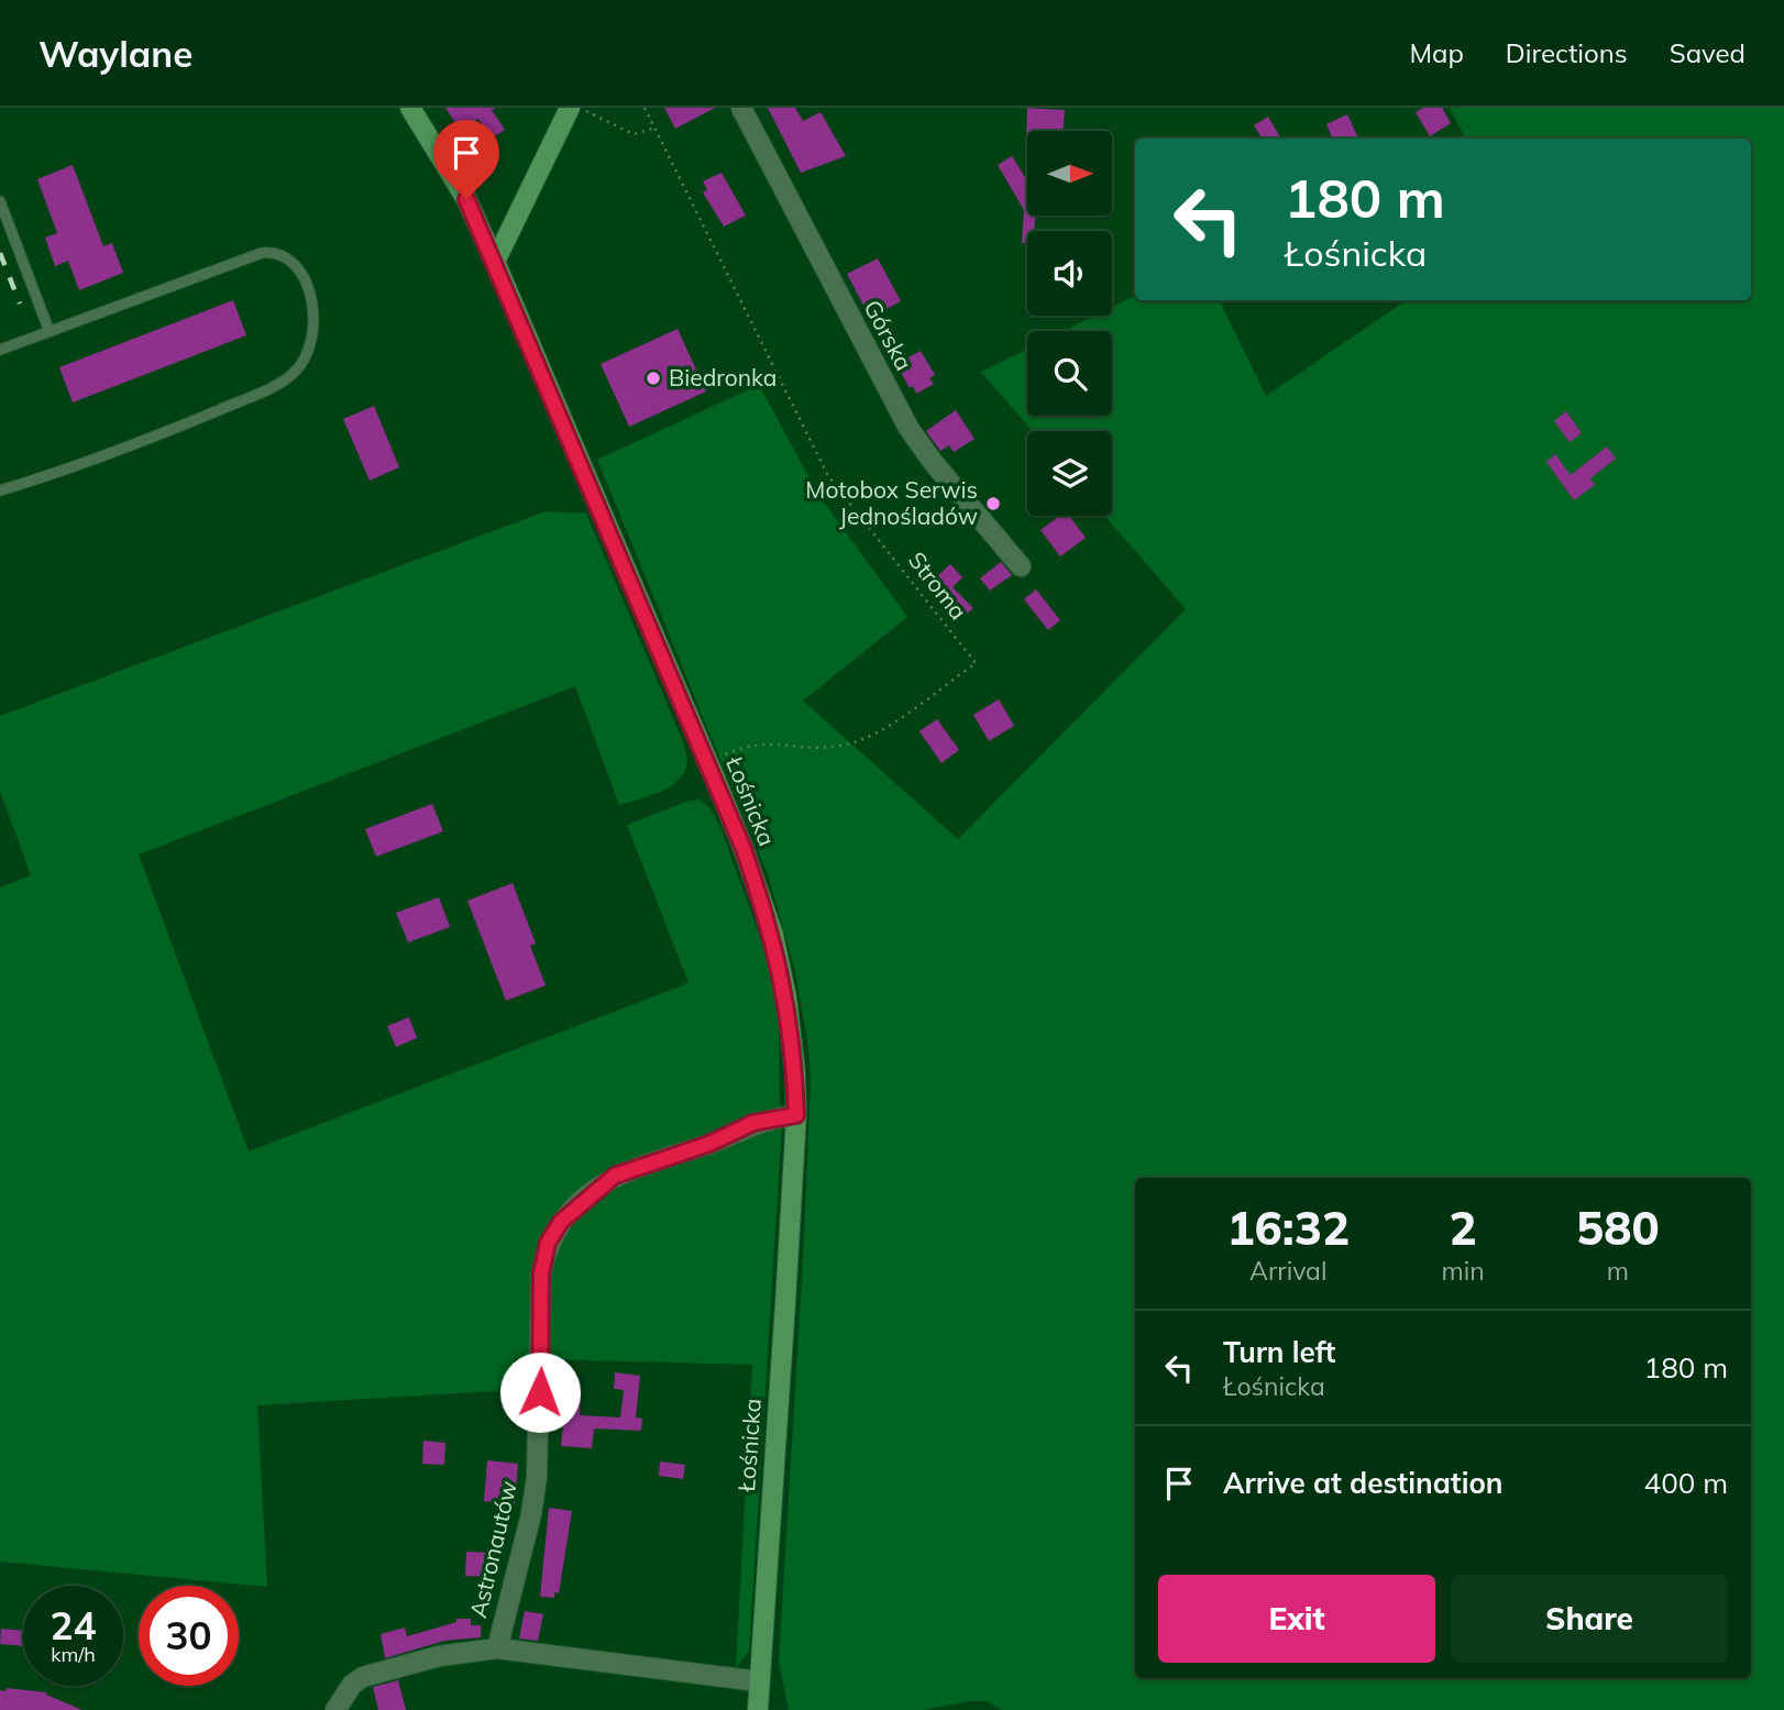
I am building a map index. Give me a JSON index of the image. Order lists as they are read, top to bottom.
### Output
{
  "streets": {
    "street": ["Górska", "Łośnicka", "Astronautów"],
    "path": ["Stroma"]
  },
  "crossings": [
    ["Stroma", "Łośnicka"],
    ["Łośnicka", "Astronautów"]
  ],
  "places": ["Biedronka", "Motobox Serwis Jednośladów"],
  "north": "right",
  "page": {
    "header": "Waylane",
    "nav": ["Map", "Directions", "Saved"],
    "turn": ["180 m", "Łośnicka"],
    "eta": [
      "16:32",
      "Arrival",
      "2",
      "min",
      "580",
      "m"
    ],
    "list": [
      {
        "name": "Turn left",
        "note": "Łośnicka",
        "value": "180 m"
      },
      {
        "name": "Arrive at destination",
        "value": "400 m"
      }
    ],
    "buttons": ["Exit", "Share"],
    "speed": "24 km/h",
    "limit": "30"
  }
}
